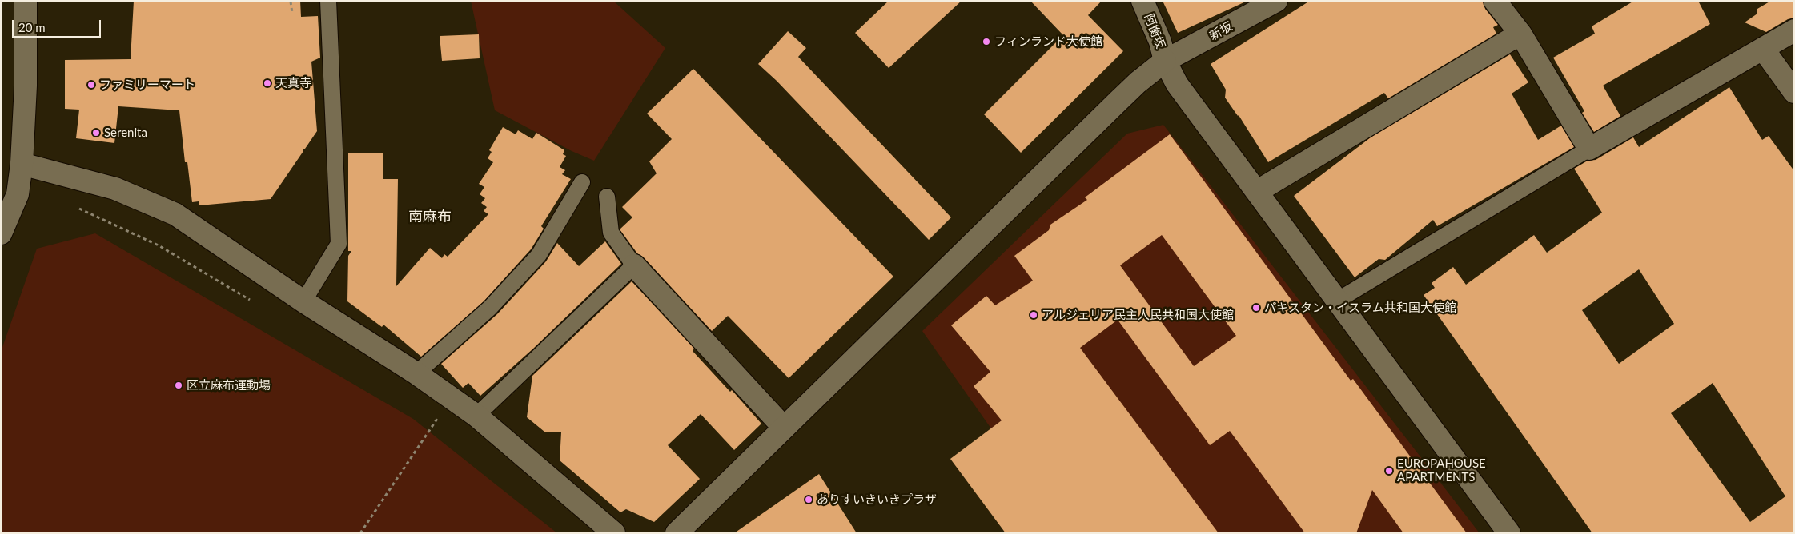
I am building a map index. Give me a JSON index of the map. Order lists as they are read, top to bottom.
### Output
{
  "streets": {
    "street": ["阿衡坂", "新坂"]
  },
  "crossings": [
    ["阿衡坂", "新坂"]
  ],
  "districts": ["南麻布"],
  "places": [
    "フィンランド大使館",
    "天真寺",
    "ファミリーマート",
    "Serenita",
    "パキスタン・イスラム共和国大使館",
    "アルジェリア民主人民共和国大使館",
    "区立麻布運動場",
    "EUROPAHOUSE APARTMENTS",
    "ありすいきいきプラザ"
  ],
  "scale_bar": "20 m"
}
